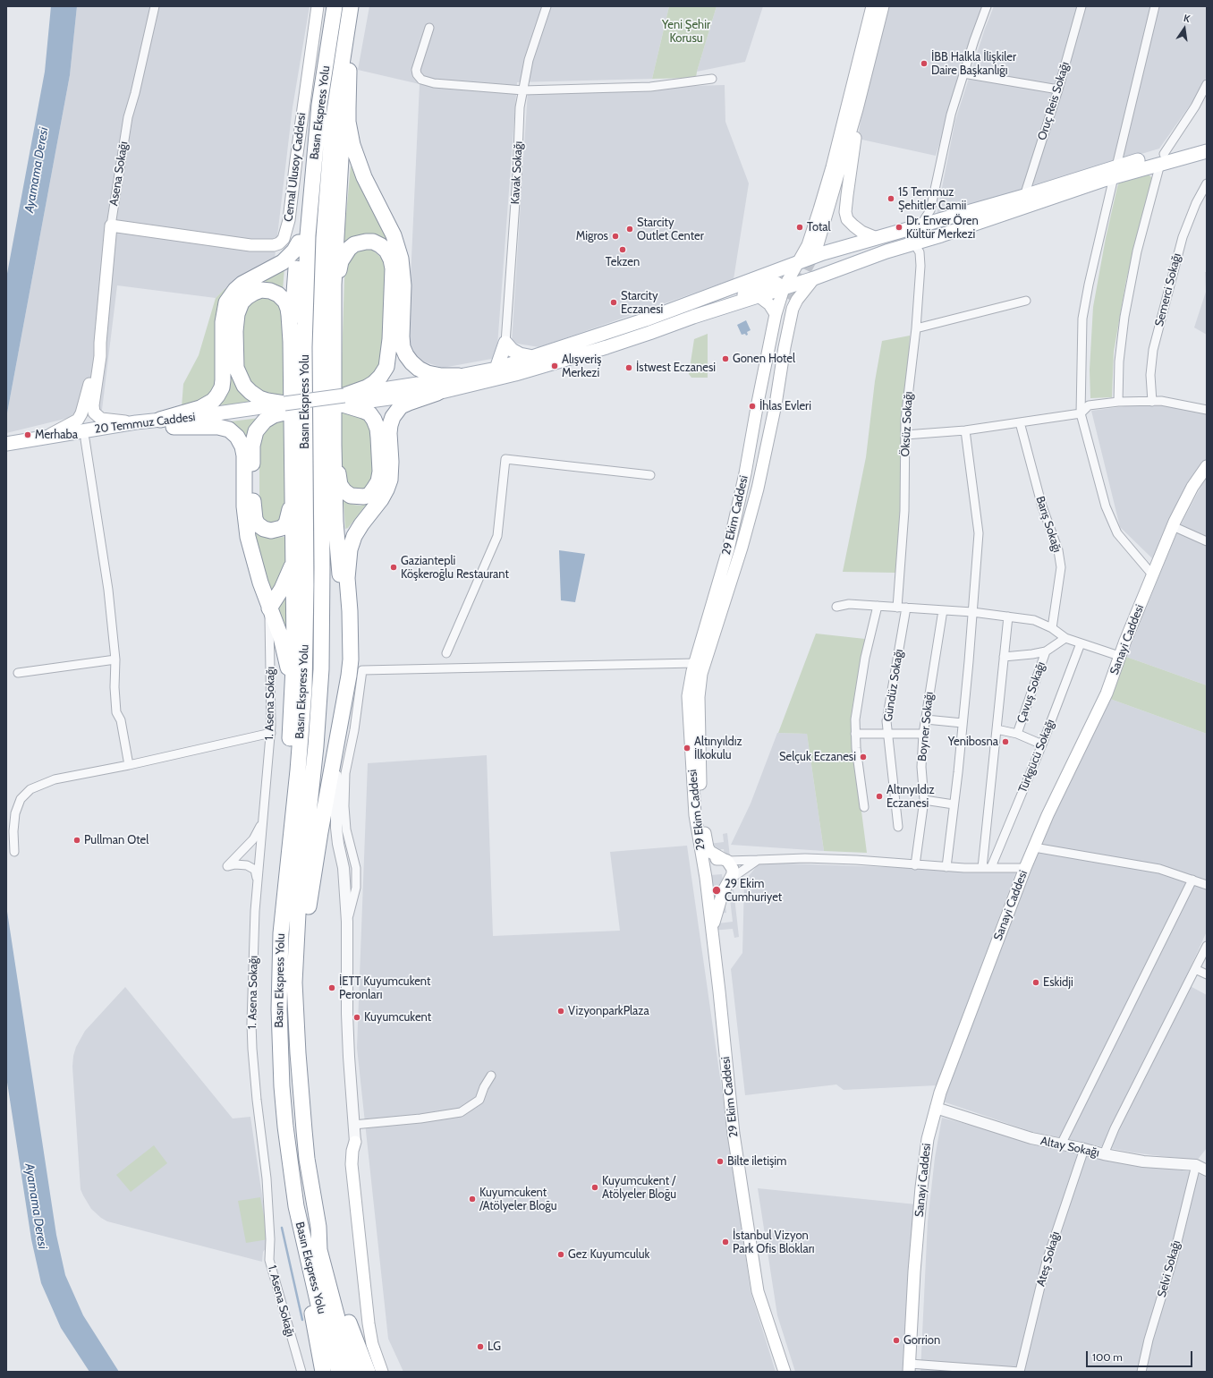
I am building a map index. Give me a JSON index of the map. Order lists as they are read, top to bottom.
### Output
{
  "streets": {
    "highway": ["Basın Ekspress Yolu"],
    "main road": [
      "Cemal Ulusoy Caddesi",
      "Asena Sokağı",
      "20 Temmuz Caddesi",
      "29 Ekim Caddesi",
      "Sanayi Caddesi"
    ],
    "street": [
      "Oruç Reis Sokağı",
      "Kavak Sokağı",
      "Semerci Sokağı",
      "Öksüz Sokağı",
      "Barış Sokağı",
      "Gündüz Sokağı",
      "Çavuş Sokağı",
      "1. Asena Sokağı",
      "Boyner Sokağı",
      "Türkgücü Sokağı",
      "Altay Sokağı",
      "Ateş Sokağı",
      "Selvi Sokağı"
    ]
  },
  "crossings": [
    ["Cemal Ulusoy Caddesi", "Asena Sokağı"],
    ["Sanayi Caddesi", "Altay Sokağı"],
    ["Altay Sokağı", "Ateş Sokağı"],
    ["Altay Sokağı", "Selvi Sokağı"]
  ],
  "water": ["Ayamama Deresi"],
  "parks": ["Yeni Şehir Korusu"],
  "places": [
    "İBB Halkla İlişkiler Daire Başkanlığı",
    "15 Temmuz Şehitler Camii",
    "Total",
    "Dr. Enver Ören Kültür Merkezi",
    "Starcity Outlet Center",
    "Migros",
    "Tekzen",
    "Starcity Eczanesi",
    "Gonen Hotel",
    "Alışveriş Merkezi",
    "İstwest Eczanesi",
    "İhlas Evleri",
    "Merhaba",
    "Gaziantepli Köşkeroğlu Restaurant",
    "Yenibosna",
    "Altınyıldız İlkokulu",
    "Selçuk Eczanesi",
    "Altınyıldız Eczanesi",
    "Pullman Otel",
    "29 Ekim Cumhuriyet",
    "Eskidji",
    "İETT Kuyumcukent Peronları",
    "VizyonparkPlaza",
    "Kuyumcukent",
    "Bilte iletişim",
    "Kuyumcukent / Atölyeler Bloğu",
    "Kuyumcukent /Atölyeler Bloğu",
    "İstanbul Vizyon Park Ofis Blokları",
    "Gez Kuyumculuk",
    "Gorrion",
    "LG"
  ],
  "scale_bar": "100 m",
  "north": "top"
}
